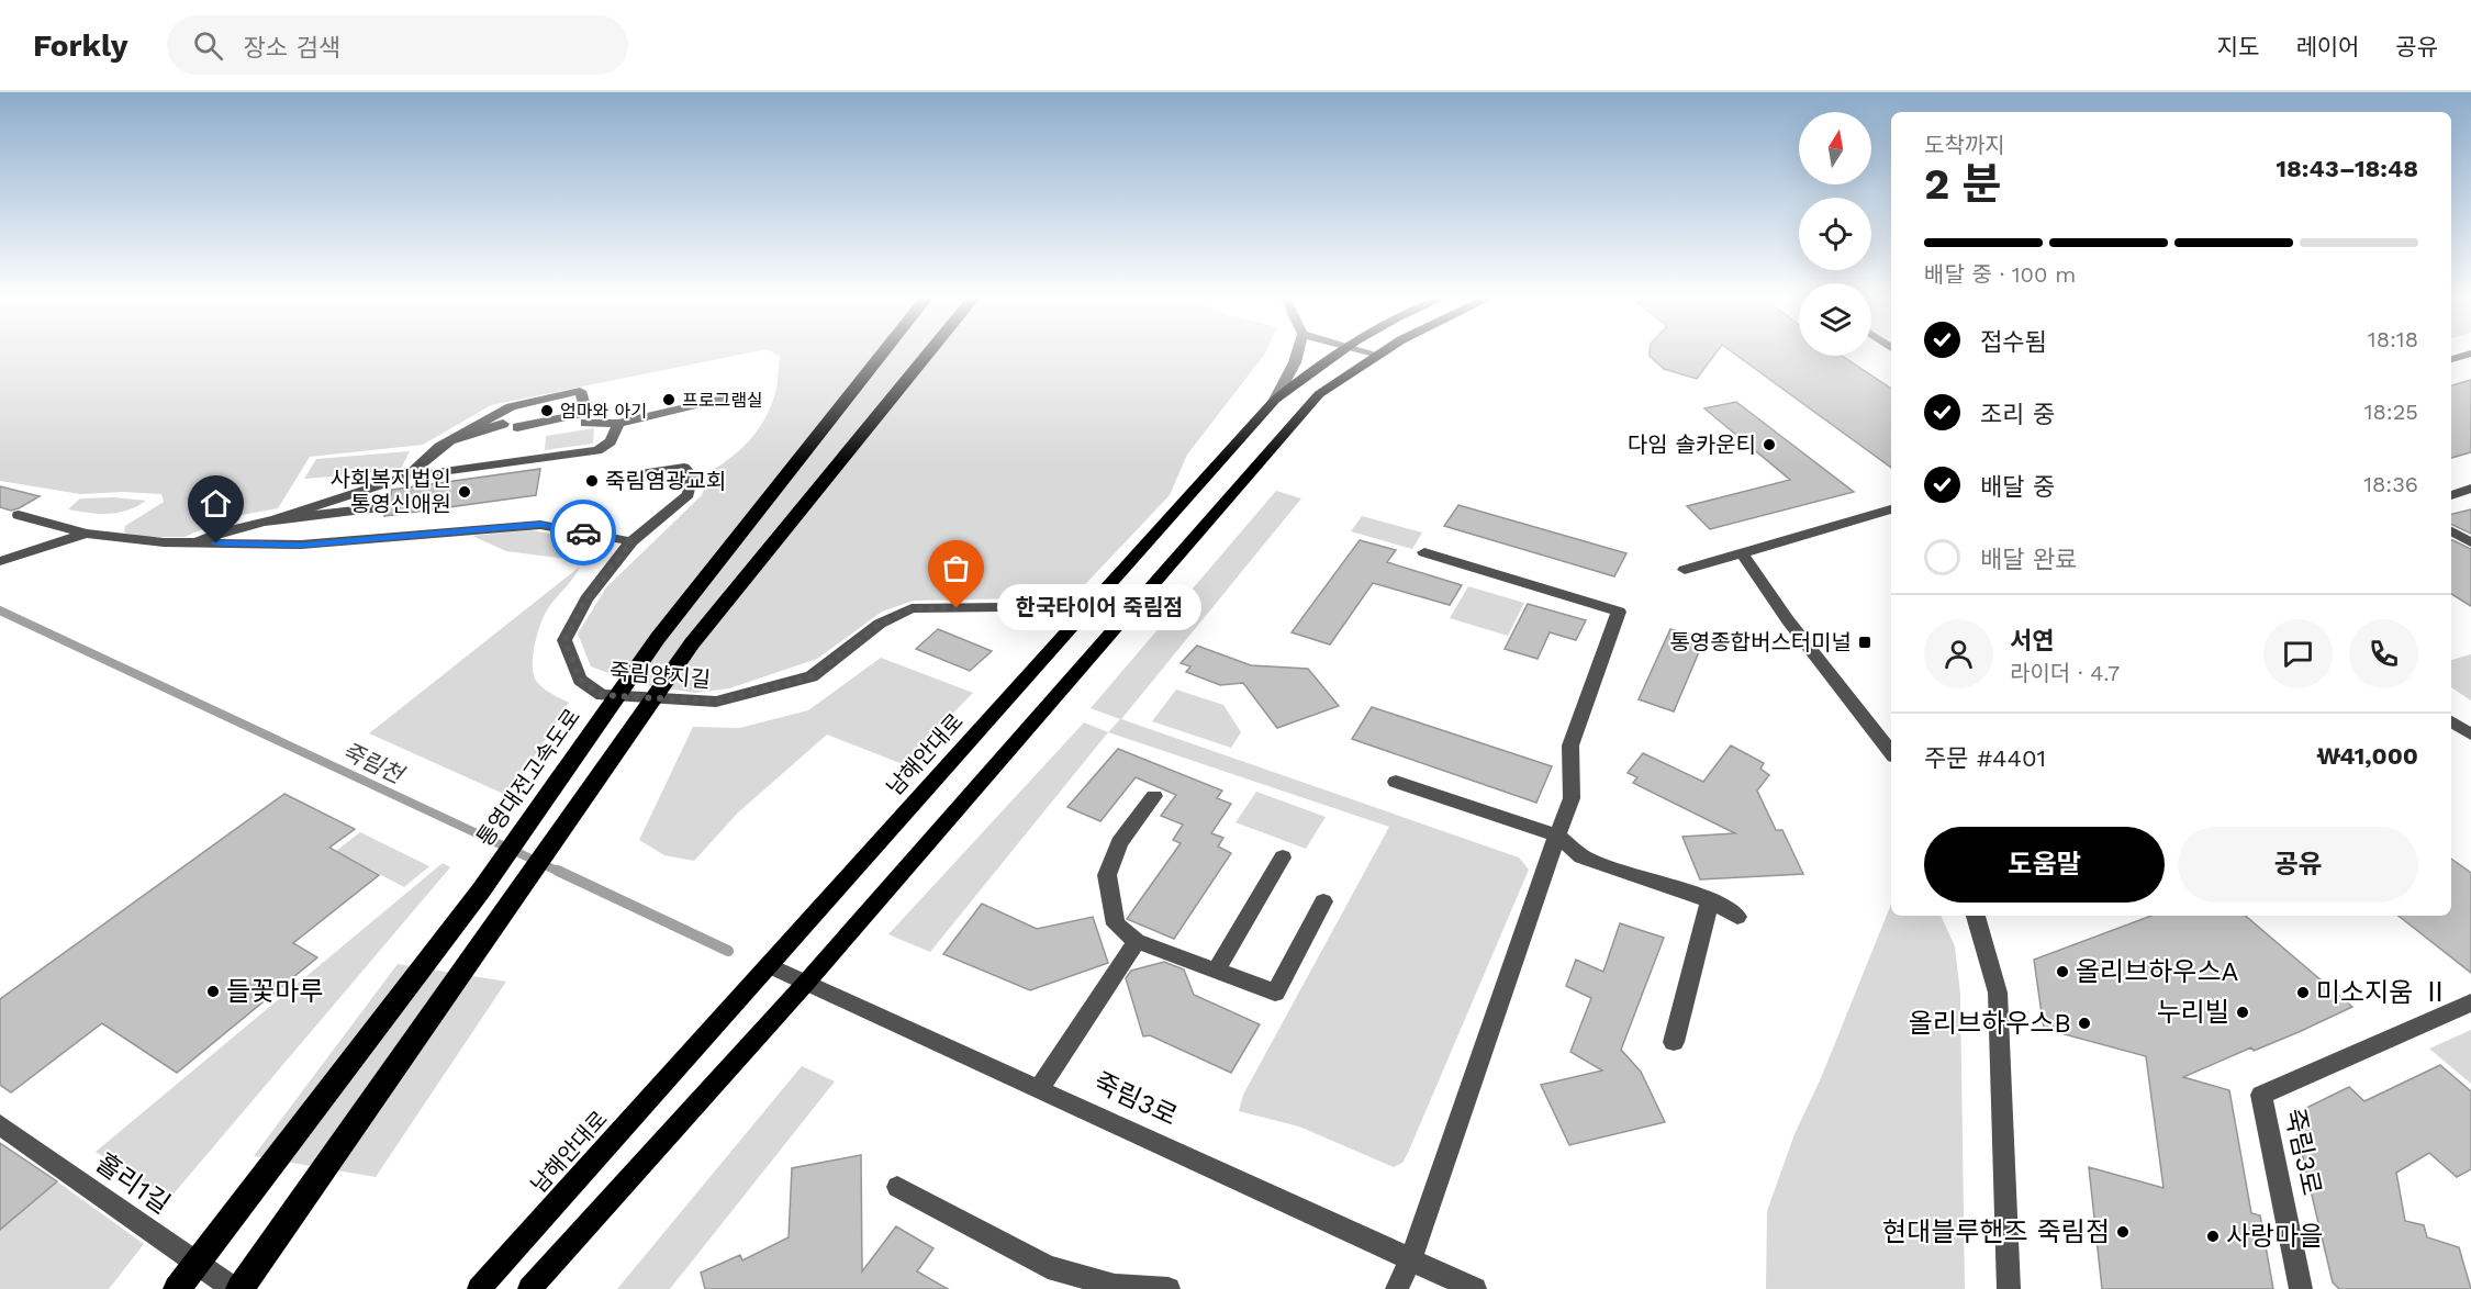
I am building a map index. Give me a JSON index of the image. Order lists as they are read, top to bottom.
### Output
{
  "streets": {
    "highway": ["통영대전고속도로"],
    "main road": ["남해안대로"],
    "street": ["죽림양지길", "죽림3로", "홀리1길"]
  },
  "crossings": [
    ["죽림양지길", "남해안대로"],
    ["남해안대로", "죽림3로"]
  ],
  "water": ["죽림천"],
  "places": {
    "other": [
      "프로그램실",
      "엄마와 아기",
      "다임 솔카운티",
      "죽림염광교회",
      "사회복지법인 통영신애원",
      "한국타이어 죽림점",
      "올리브하우스A",
      "들꽃마루",
      "미소지움 Ⅱ",
      "누리빌",
      "올리브하우스B",
      "현대블루핸즈 죽림점",
      "사랑마을"
    ],
    "transit": ["통영종합버스터미널"]
  },
  "north": "top",
  "page": {
    "header": "Forkly",
    "search": "장소 검색",
    "nav": ["지도", "레이어", "공유"],
    "heading": ["2 분", "도착까지", "18:43–18:48"],
    "panel": [
      "서연",
      "라이더 · 4.7",
      "주문 #4401",
      "₩41,000"
    ],
    "bar": "배달 중 · 100 m",
    "list": [
      ["접수됨", "18:18"],
      ["조리 중", "18:25"],
      ["배달 중", "18:36"],
      "배달 완료"
    ],
    "bubble": "한국타이어 죽림점",
    "buttons": ["도움말", "공유"]
  }
}
